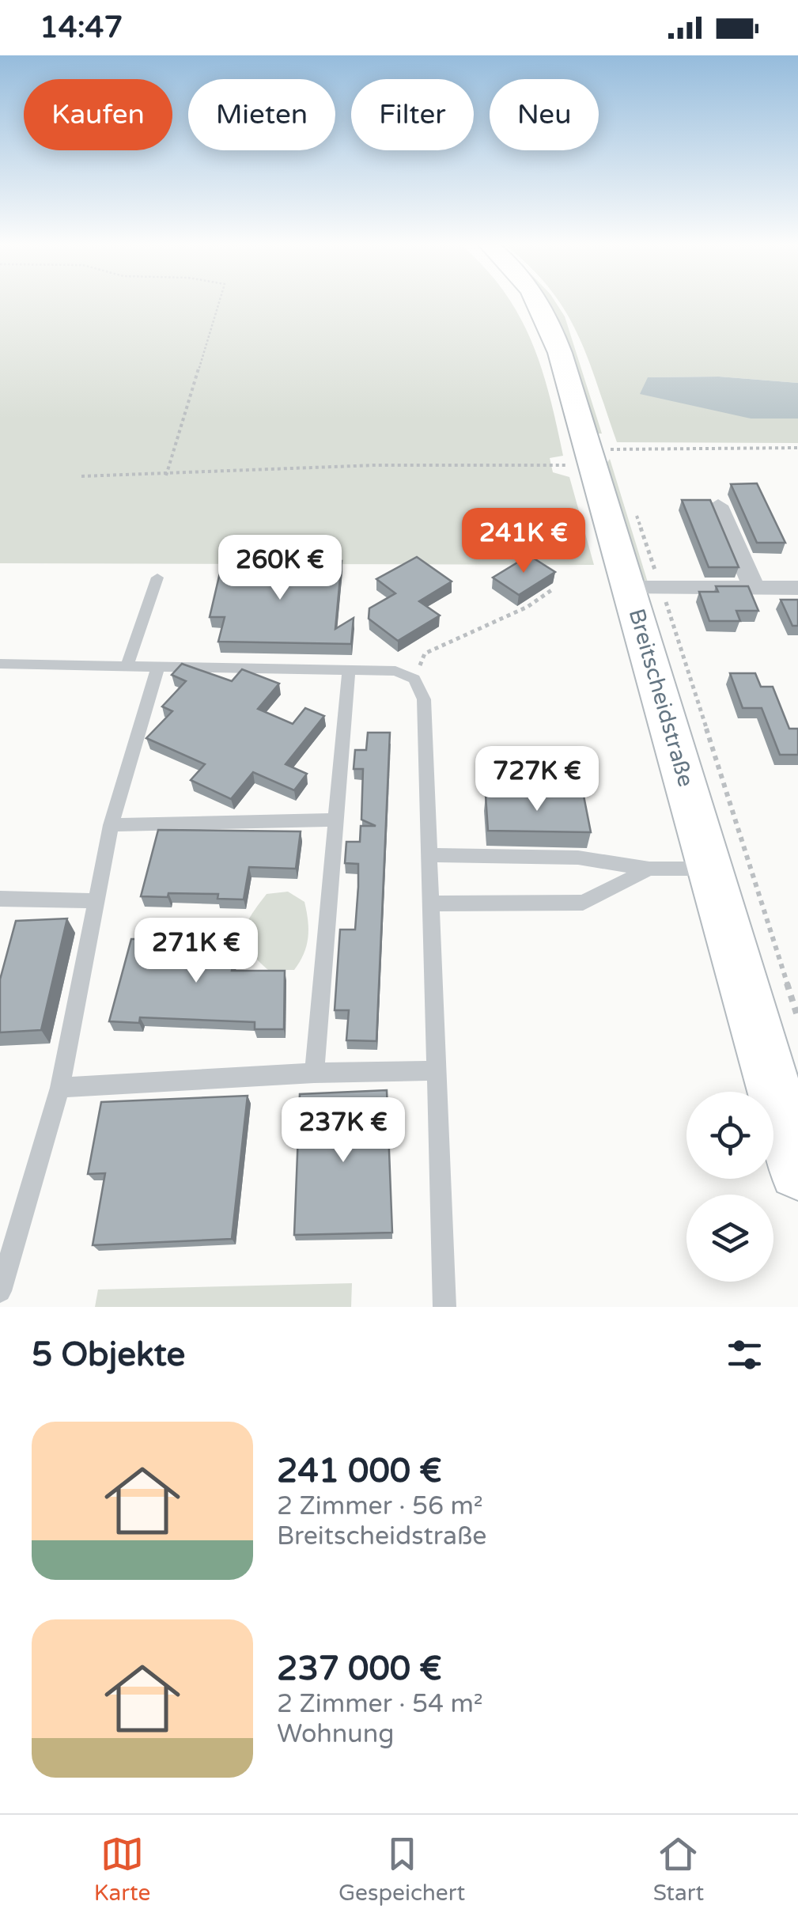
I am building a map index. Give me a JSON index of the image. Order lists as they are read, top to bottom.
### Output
{
  "streets": {
    "street": ["Breitscheidstraße"]
  },
  "page": {
    "status": "14:47",
    "chip": [
      "Kaufen",
      "Mieten",
      "Filter",
      "Neu"
    ],
    "price": [
      "241K €",
      "260K €",
      "727K €",
      "271K €",
      "237K €"
    ],
    "heading": "5 Objekte",
    "list": [
      {
        "name": "241 000 €",
        "note": "2 Zimmer · 56 m² · Breitscheidstraße"
      },
      {
        "name": "237 000 €",
        "note": "2 Zimmer · 54 m² · Wohnung"
      }
    ],
    "tabs": ["Karte", "Gespeichert", "Start"]
  }
}
